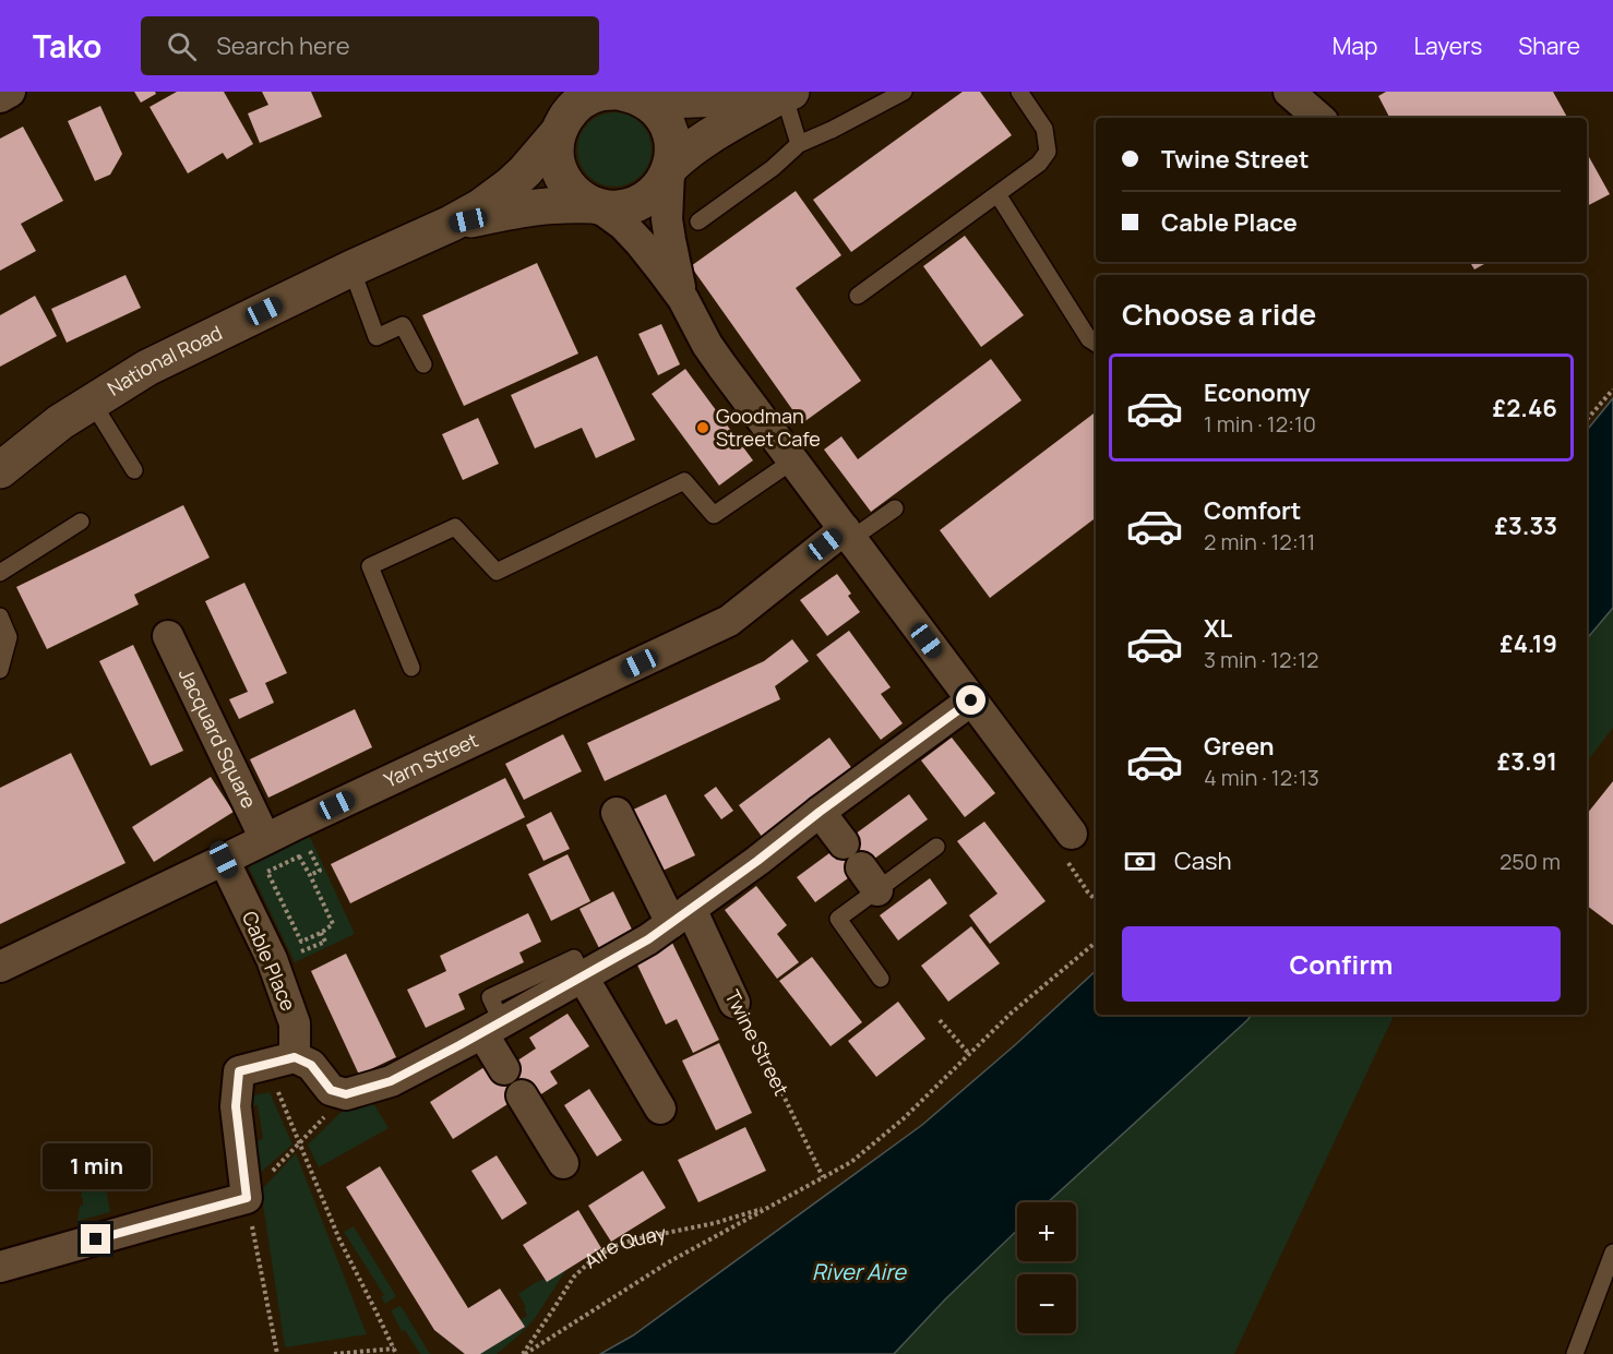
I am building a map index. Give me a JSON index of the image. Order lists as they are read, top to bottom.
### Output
{
  "streets": {
    "street": [
      "National Road",
      "Jacquard Square",
      "Yarn Street",
      "Cable Place",
      "Twine Street"
    ],
    "path": ["Aire Quay"]
  },
  "crossings": [
    ["Jacquard Square", "Yarn Street"],
    ["Yarn Street", "Cable Place"]
  ],
  "water": ["River Aire"],
  "places": ["Goodman Street Cafe"],
  "page": {
    "header": "Tako",
    "search": "Search here",
    "nav": ["Map", "Layers", "Share"],
    "banner": ["Twine Street", "Cable Place"],
    "heading": "Choose a ride",
    "list": [
      {
        "name": "Economy",
        "note": "1 min · 12:10",
        "value": "£2.46"
      },
      {
        "name": "Comfort",
        "note": "2 min · 12:11",
        "value": "£3.33"
      },
      {
        "name": "XL",
        "note": "3 min · 12:12",
        "value": "£4.19"
      },
      {
        "name": "Green",
        "note": "4 min · 12:13",
        "value": "£3.91"
      }
    ],
    "pay": ["Cash", "250 m"],
    "buttons": "Confirm",
    "bubble": "1 min",
    "map_buttons": ["+", "−"]
  }
}
